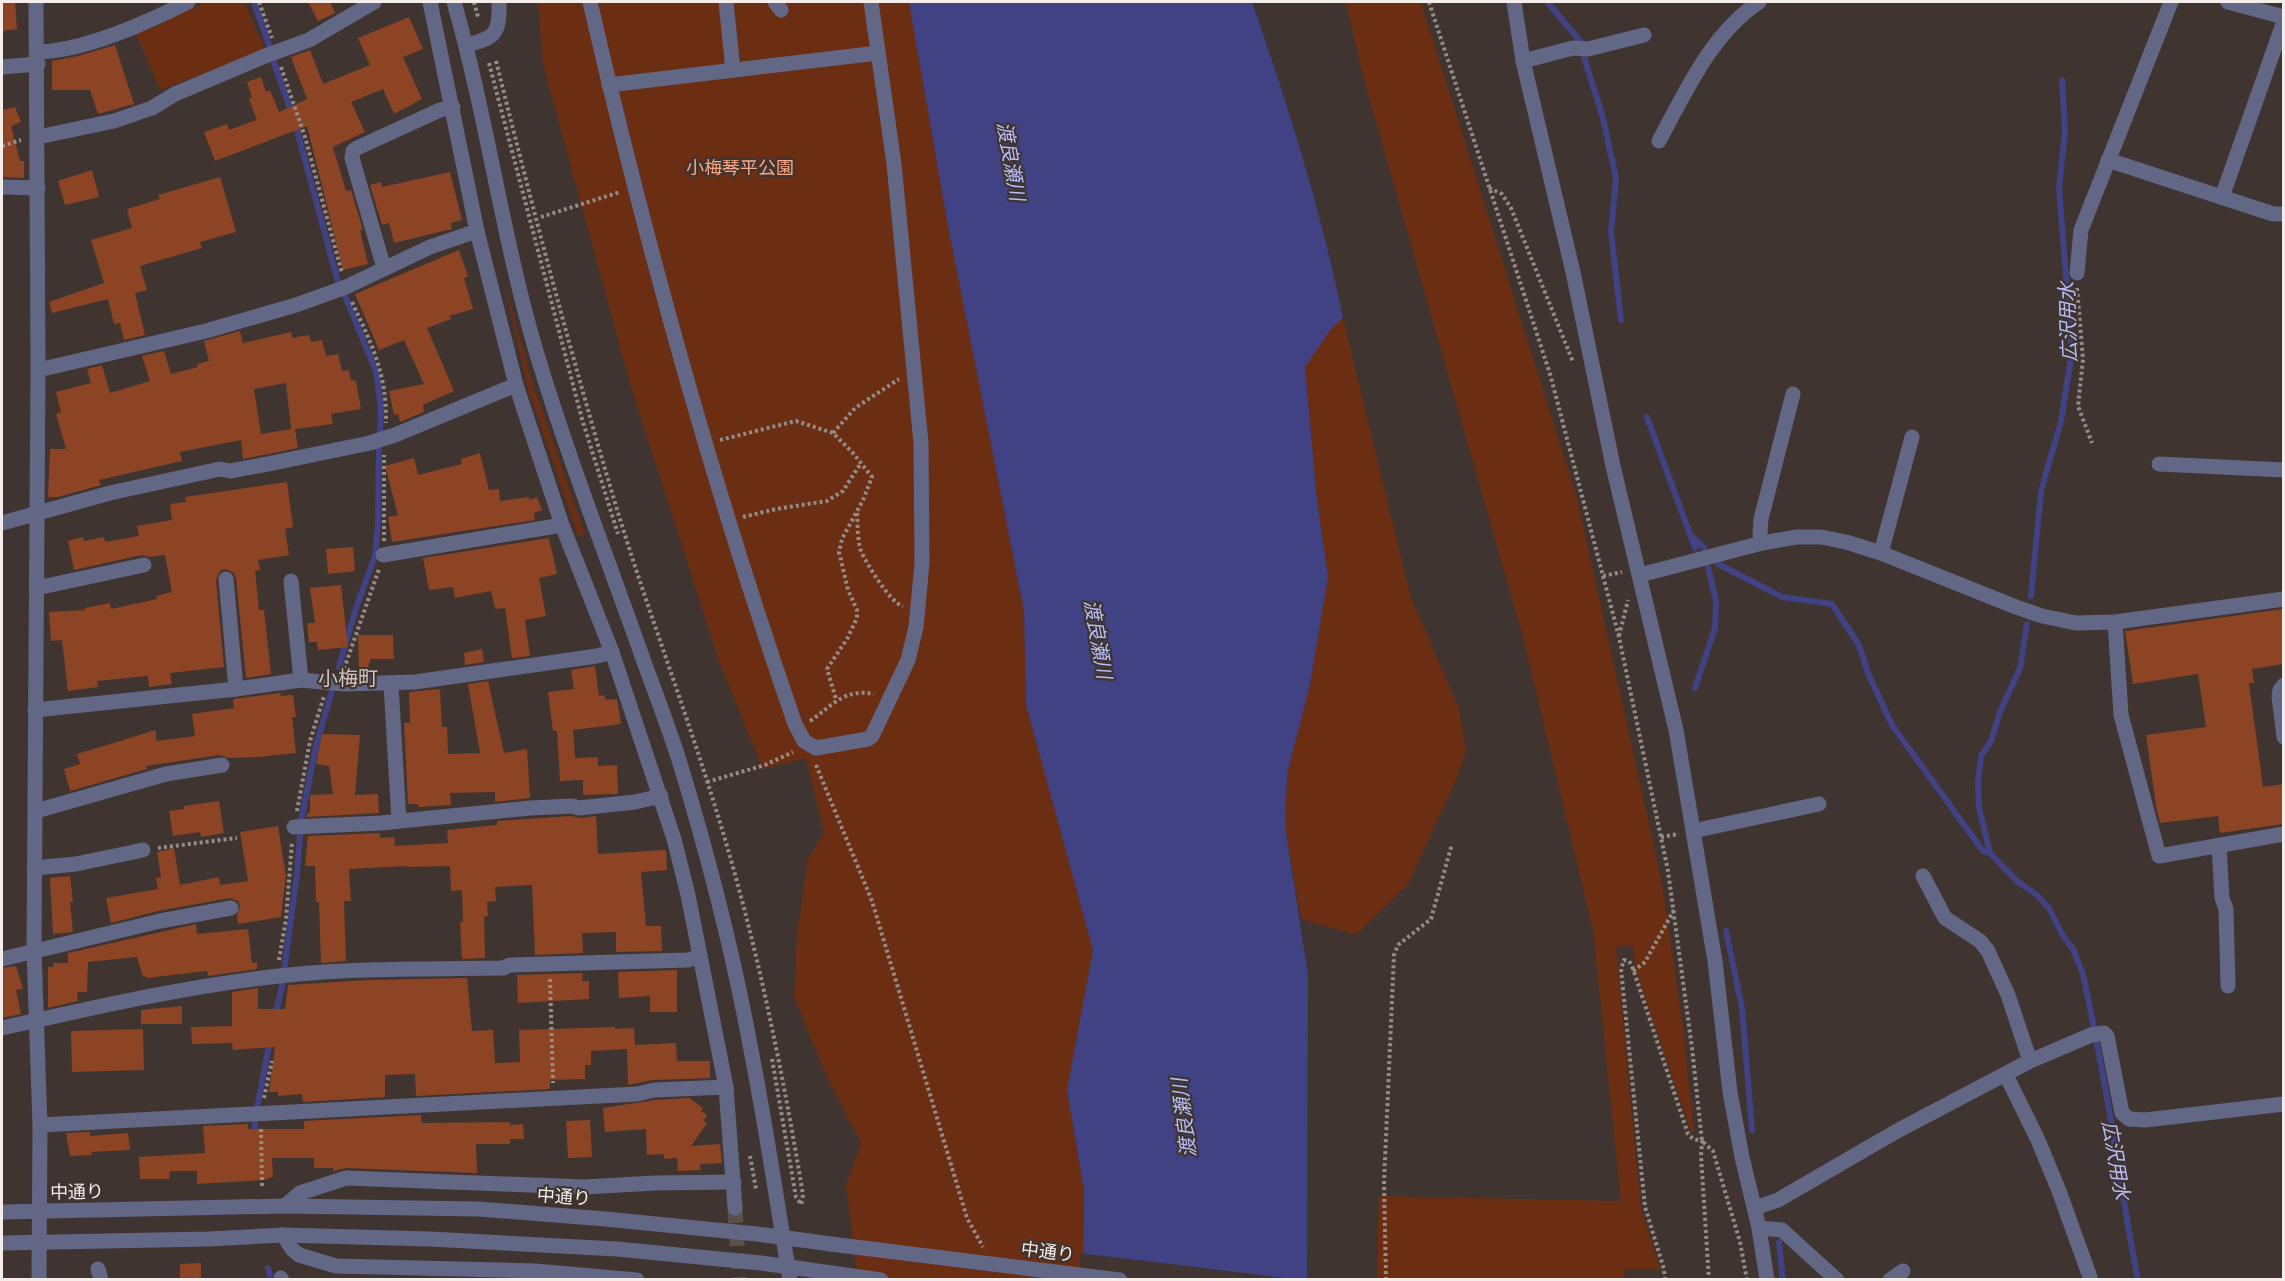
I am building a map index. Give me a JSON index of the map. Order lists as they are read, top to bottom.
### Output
{
  "streets": {
    "street": ["中通り"]
  },
  "districts": ["小梅町"],
  "water": ["渡良瀬川", "広沢用水"],
  "parks": ["小梅琴平公園"]
}
